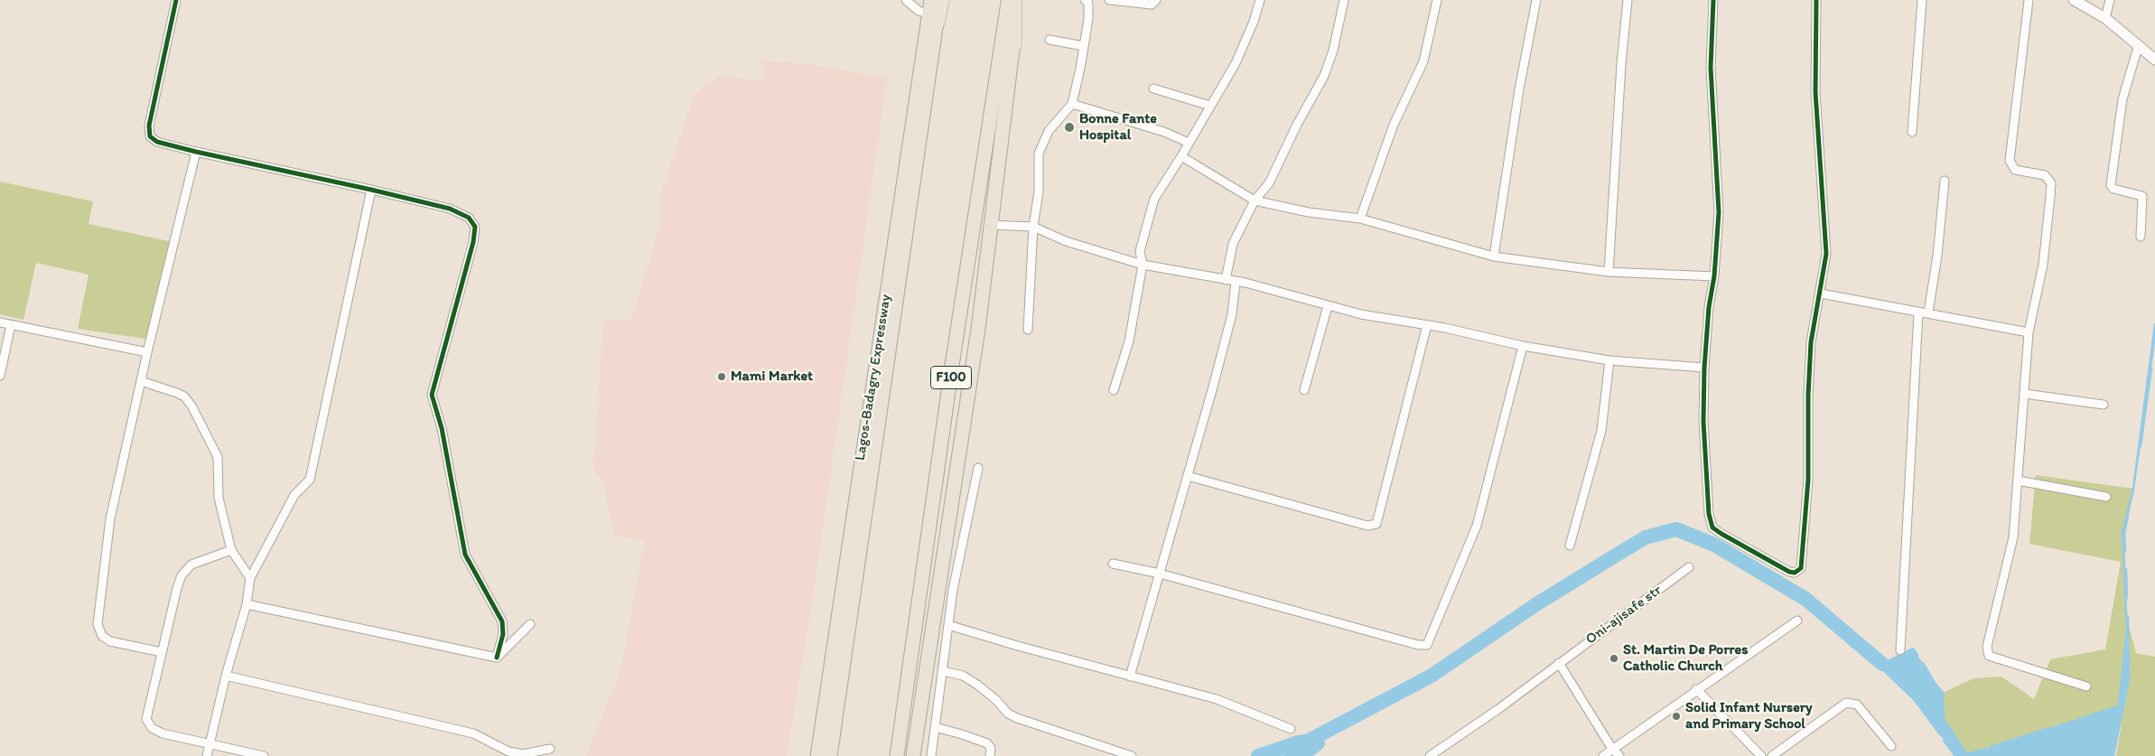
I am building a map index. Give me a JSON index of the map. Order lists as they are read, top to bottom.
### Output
{
  "streets": {
    "highway": ["Lagos-Badagry Expressway"],
    "main road": ["F100"],
    "street": ["Oni-ajisafe str"]
  },
  "places": [
    "Bonne Fante Hospital",
    "Mami Market",
    "St. Martin De Porres Catholic Church",
    "Solid Infant Nursery and Primary School"
  ]
}
